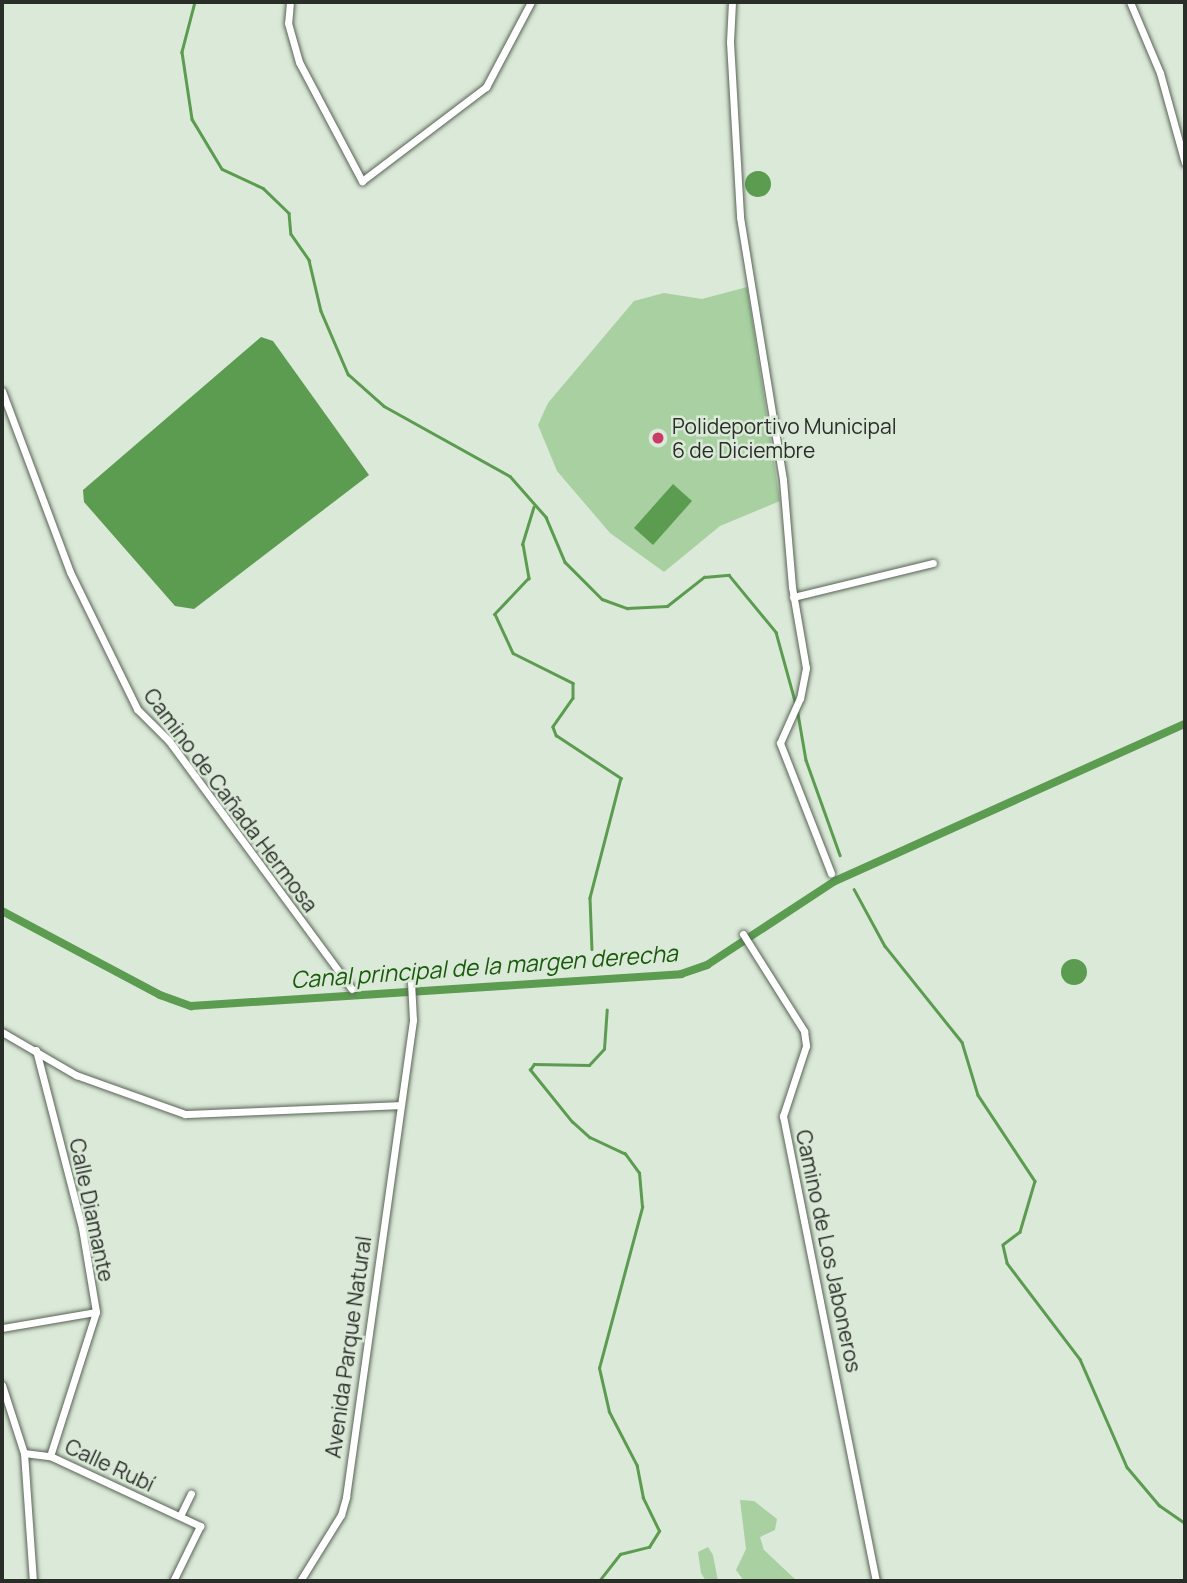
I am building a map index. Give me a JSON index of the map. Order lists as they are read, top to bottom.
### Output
{
  "streets": {
    "street": [
      "Camino de Cañada Hermosa",
      "Calle Diamante",
      "Camino de Los Jaboneros",
      "Avenida Parque Natural",
      "Calle Rubí"
    ]
  },
  "crossings": [
    ["Calle Diamante", "Calle Rubí"]
  ],
  "water": ["Canal principal de la margen derecha"],
  "places": ["Polideportivo Municipal 6 de Diciembre"]
}
